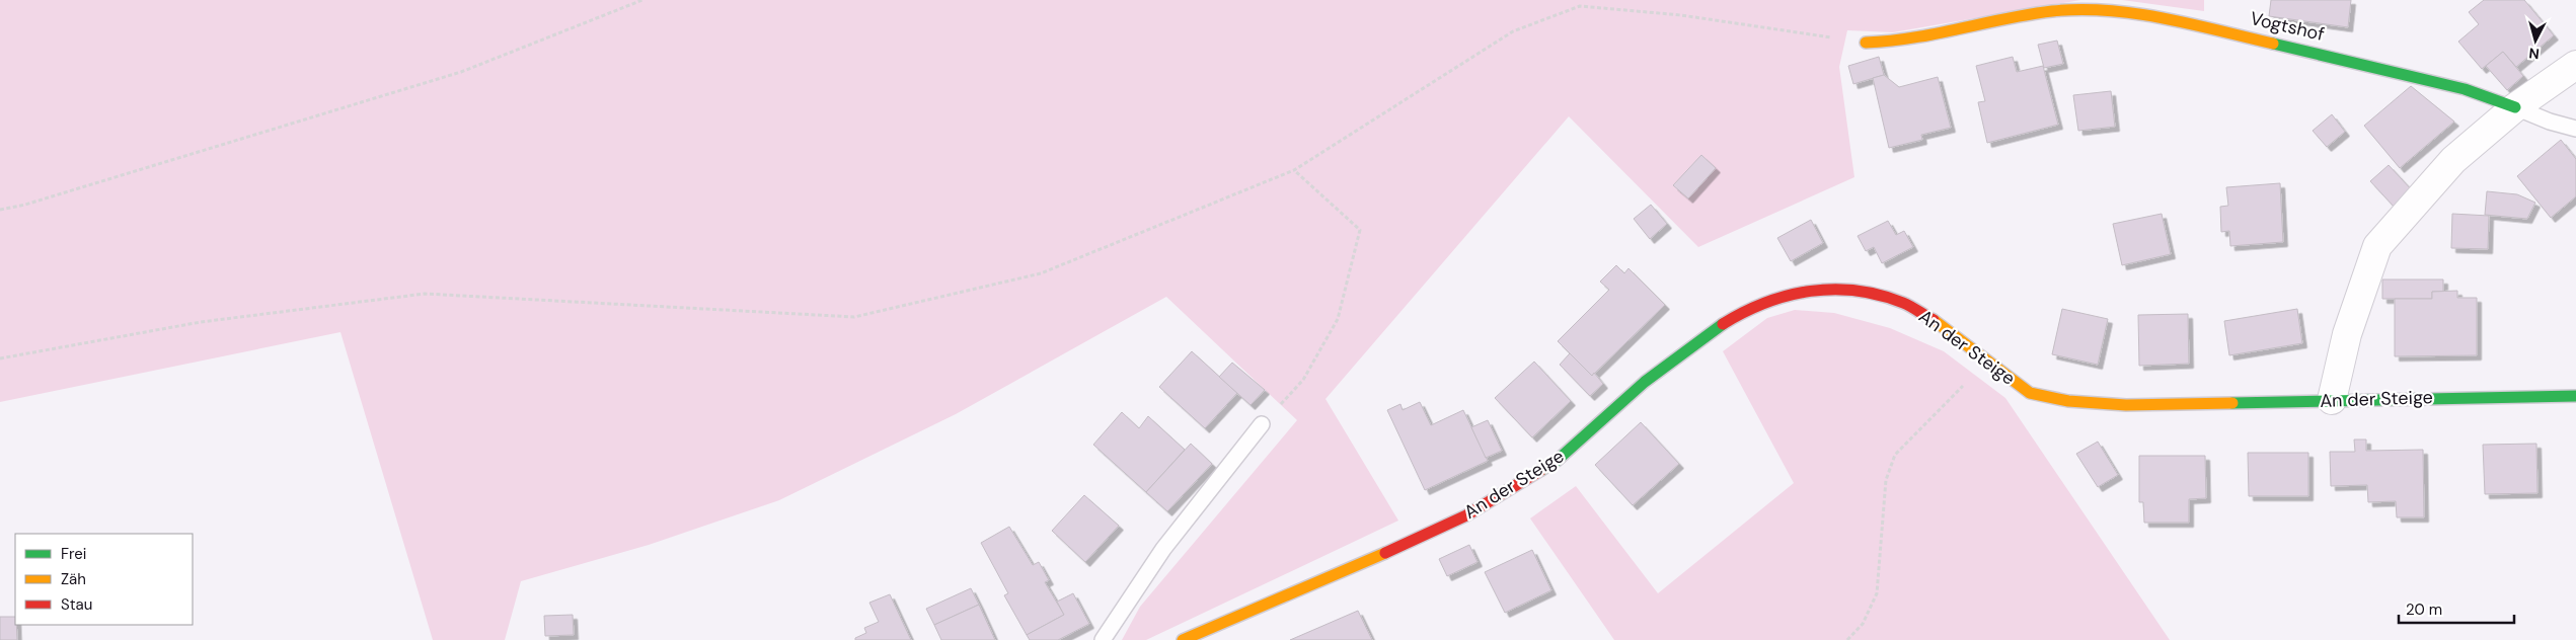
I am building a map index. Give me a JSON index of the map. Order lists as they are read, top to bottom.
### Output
{
  "streets": {
    "street": ["Vogtshof", "An der Steige"]
  },
  "legend": ["Frei", "Zäh", "Stau"],
  "scale_bar": "20 m",
  "north": "bottom"
}
